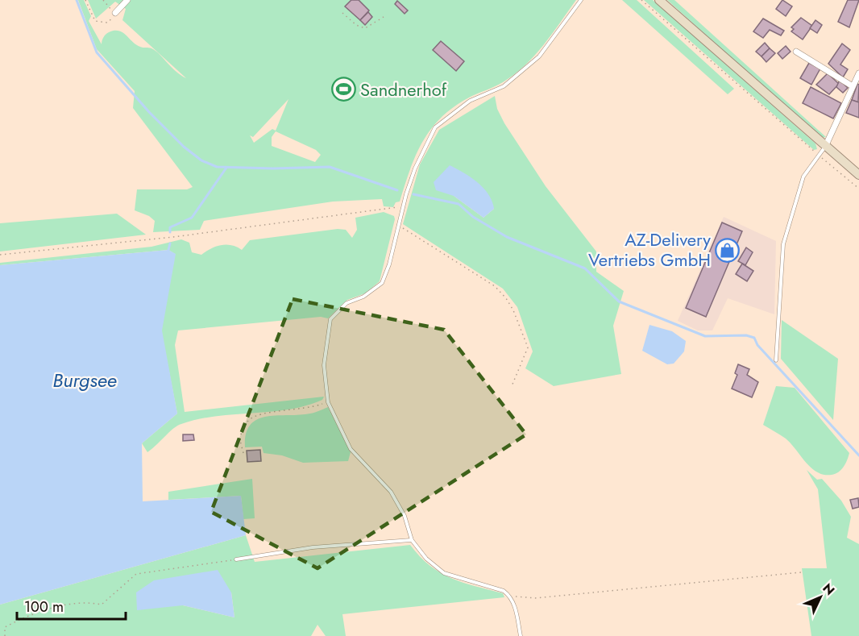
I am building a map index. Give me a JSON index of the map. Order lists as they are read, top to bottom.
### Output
{
  "water": ["Burgsee"],
  "places": {
    "sports": ["Sandnerhof"],
    "shop": ["AZ-Delivery Vertriebs GmbH"]
  },
  "scale_bar": "100 m",
  "north": "top right"
}
